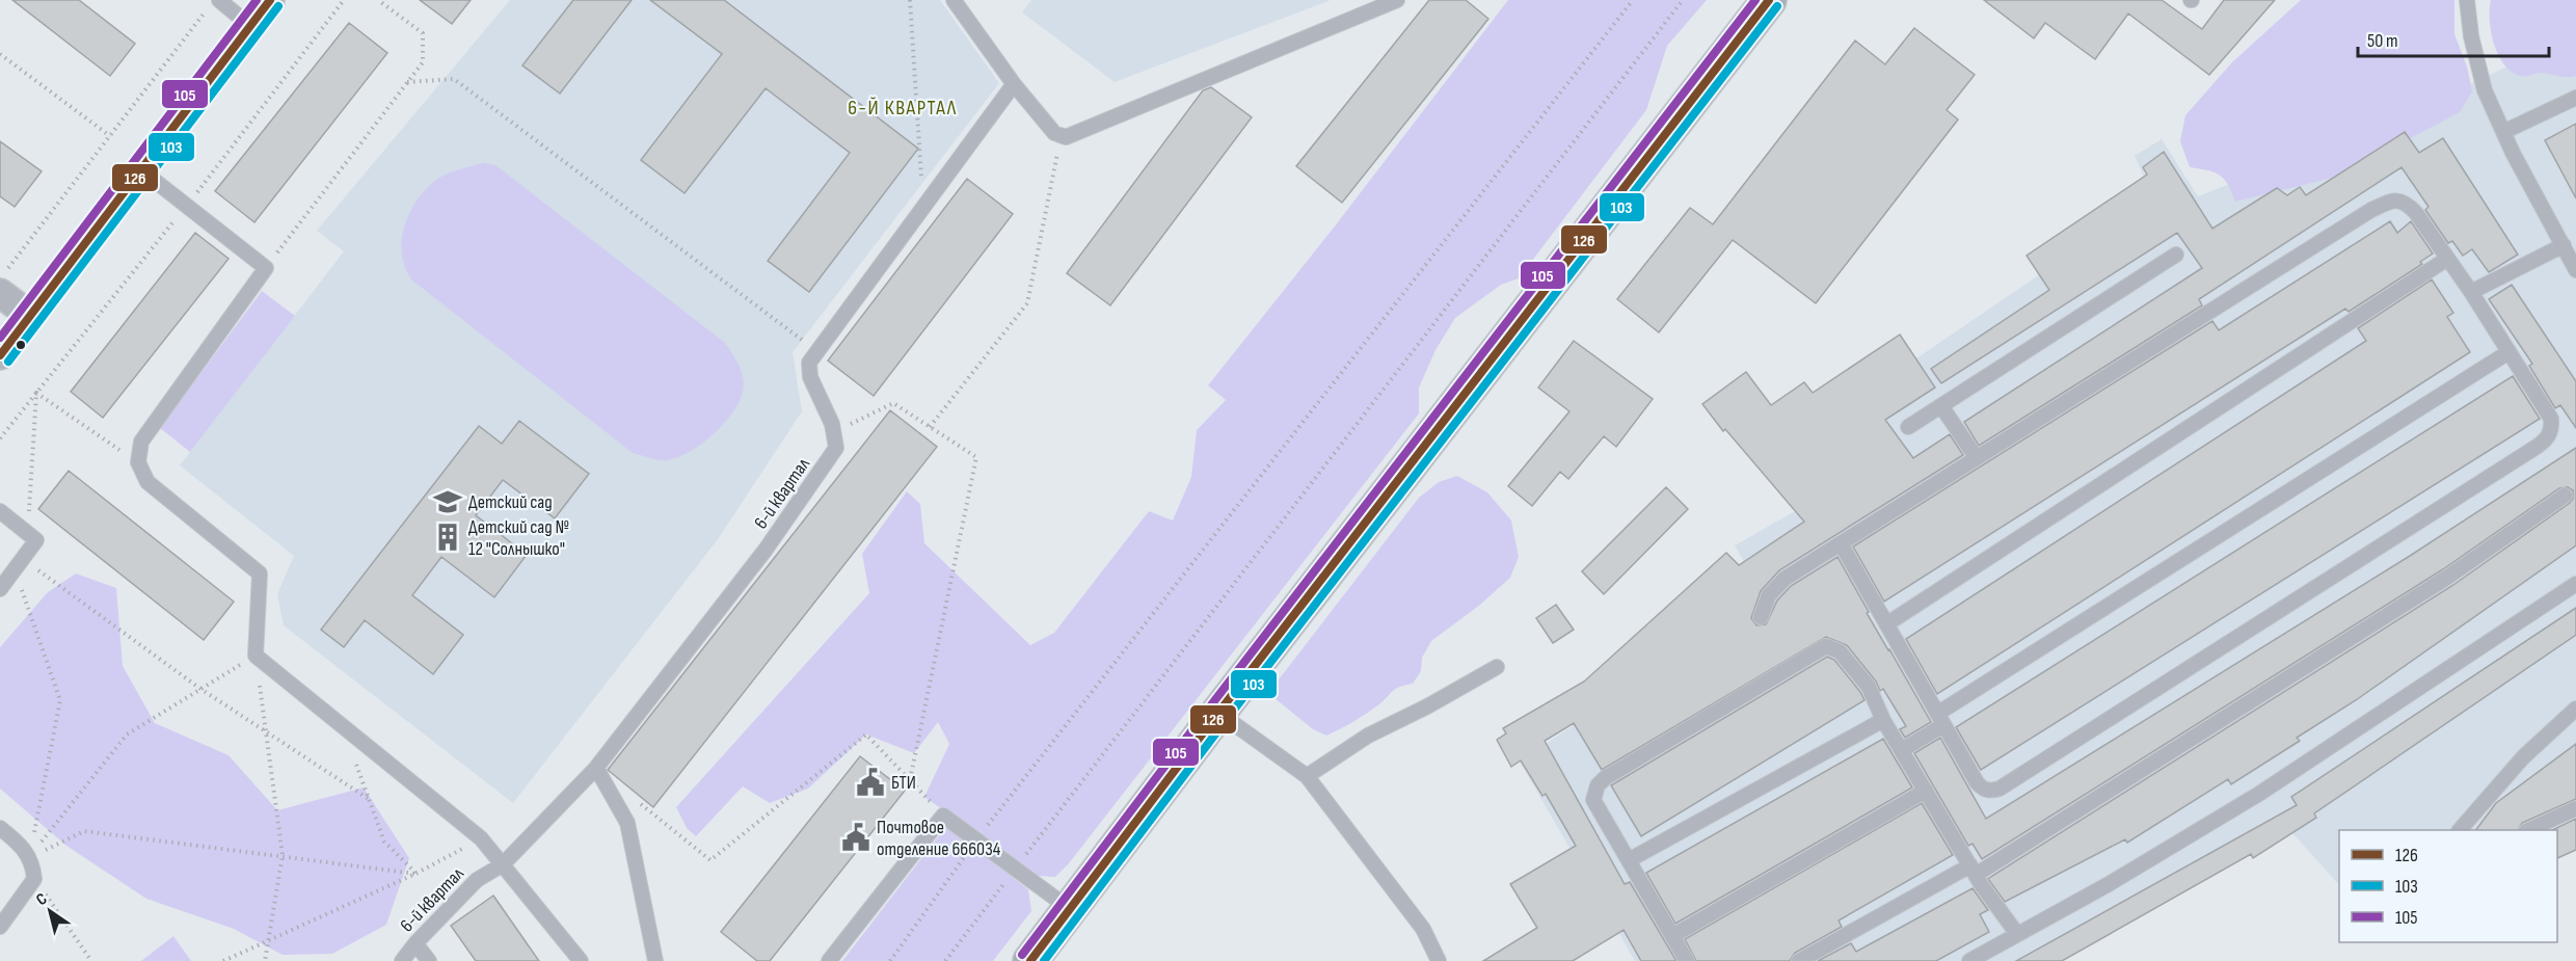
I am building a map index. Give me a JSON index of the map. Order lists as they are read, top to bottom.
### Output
{
  "streets": {
    "lane": ["6-й квартал"]
  },
  "districts": ["6-Й КВАРТАЛ"],
  "places": {
    "school or university": ["Детский сад"],
    "building": ["Детский сад № 12 \"Солнышко\""],
    "public building": ["БТИ", "Почтовое отделение 666034"]
  },
  "lines": ["transit line 126", "transit line 105", "transit line 103"],
  "legend": ["126", "103", "105"],
  "scale_bar": "50 m",
  "north": "top left"
}
